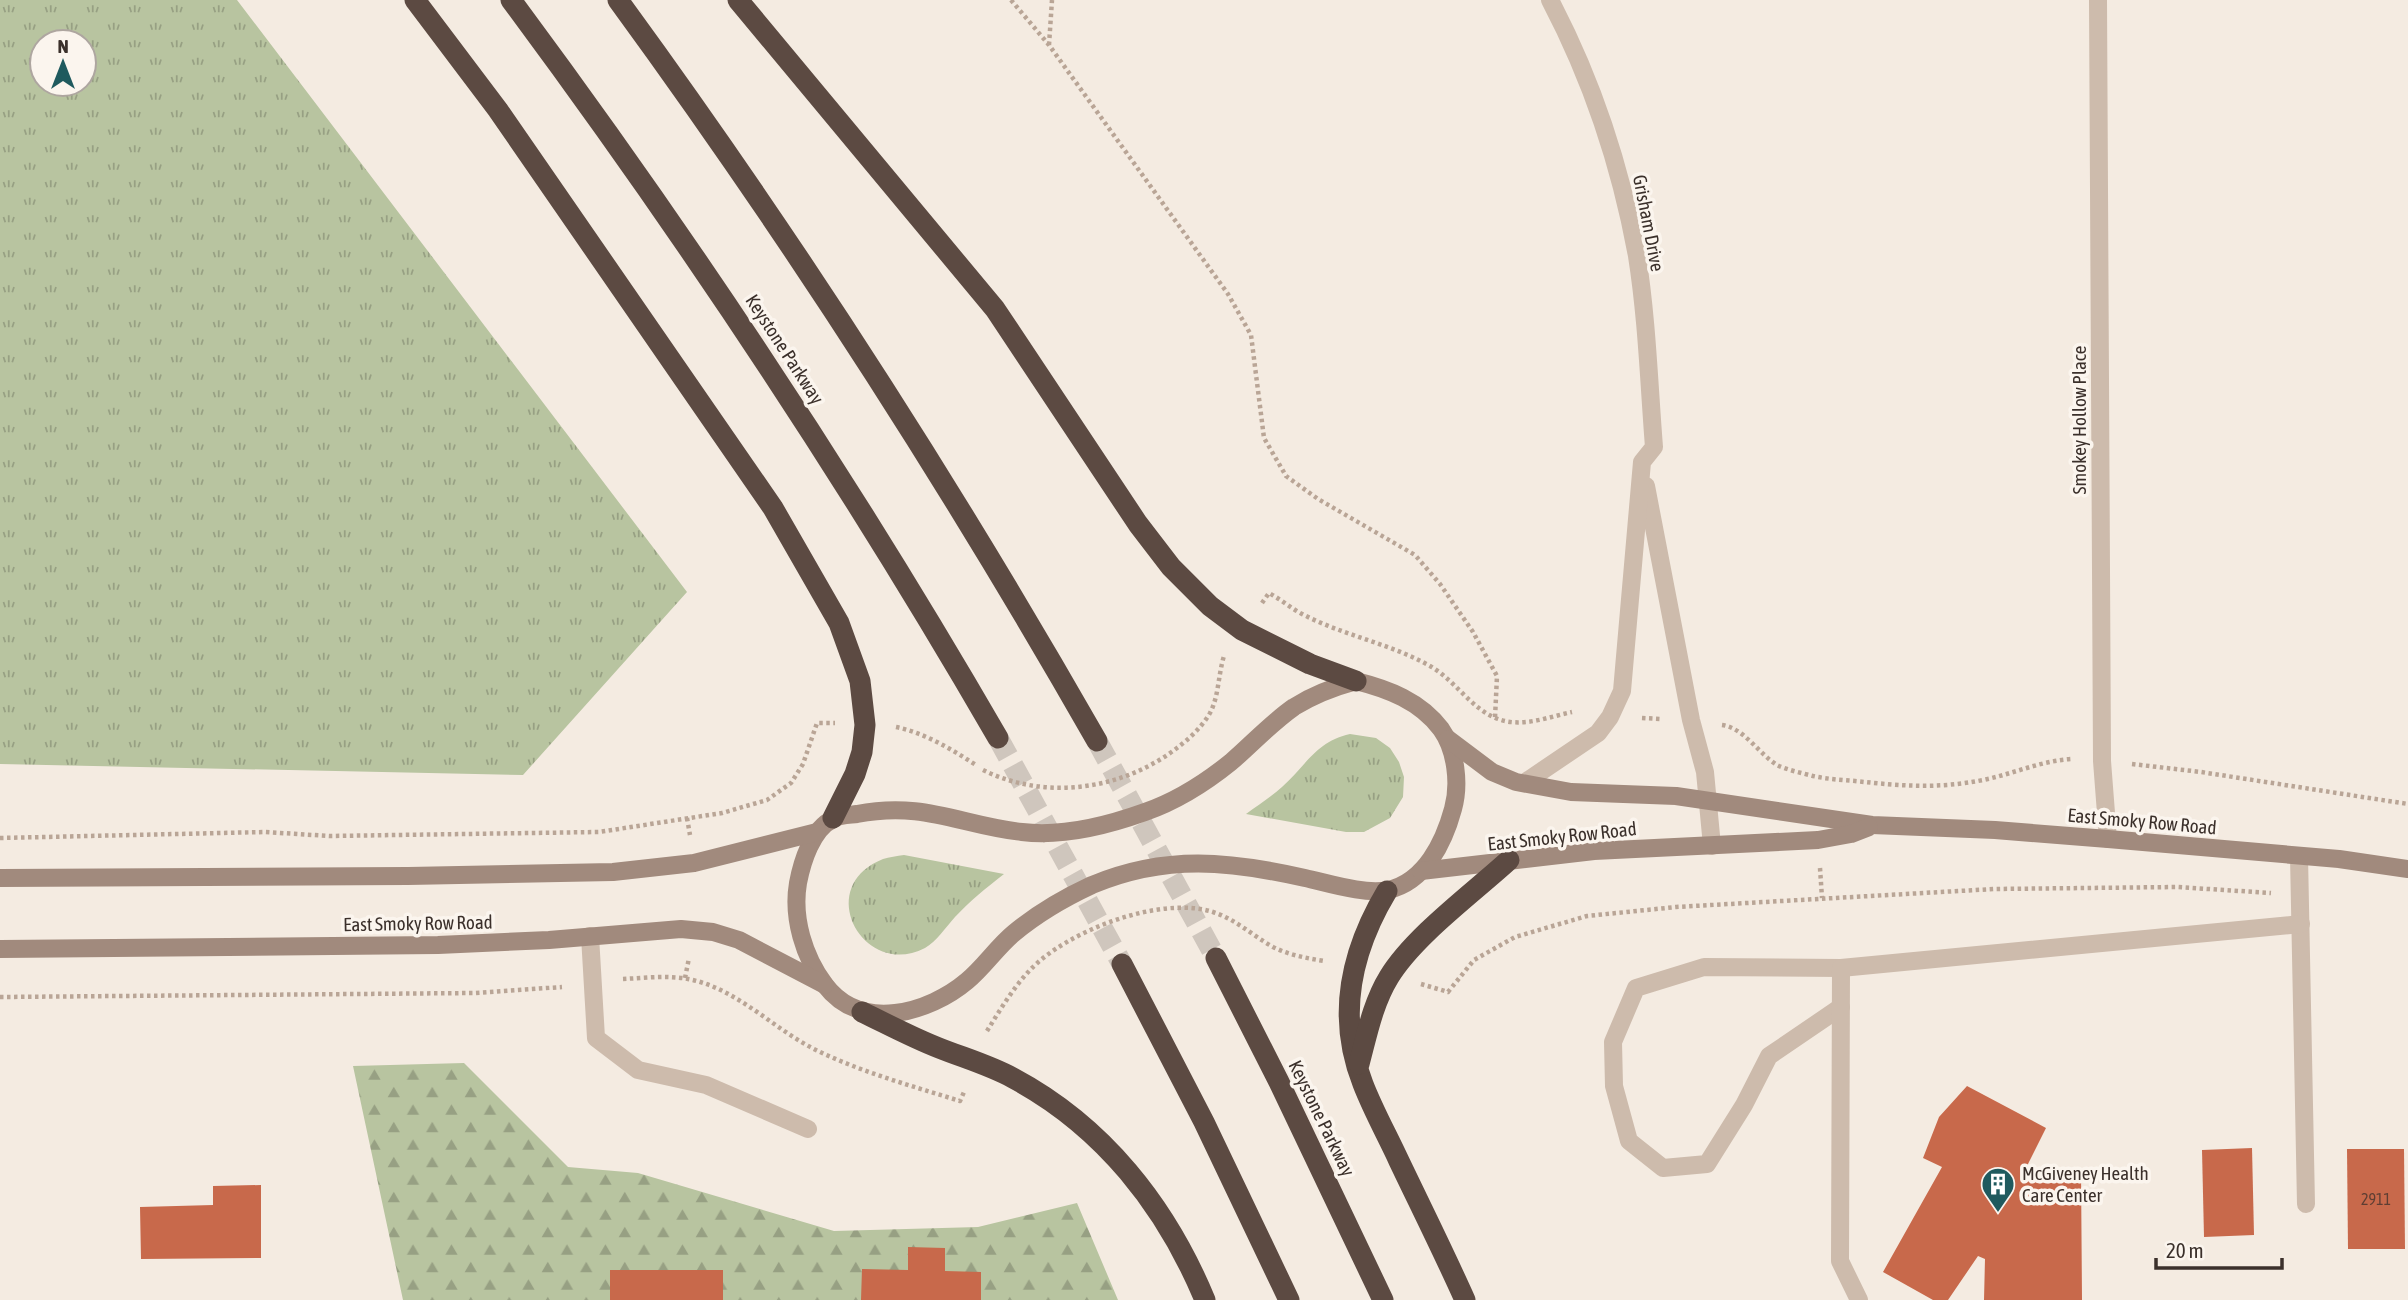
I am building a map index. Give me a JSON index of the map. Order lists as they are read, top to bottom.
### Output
{
  "streets": {
    "highway": ["Keystone Parkway"],
    "street": ["Grisham Drive", "Smokey Hollow Place", "East Smoky Row Road"]
  },
  "crossings": [
    ["Grisham Drive", "East Smoky Row Road"],
    ["Smokey Hollow Place", "East Smoky Row Road"]
  ],
  "places": {
    "building": ["McGiveney Health Care Center"]
  },
  "house_numbers": ["2911"],
  "scale_bar": "20 m",
  "north": "top"
}
